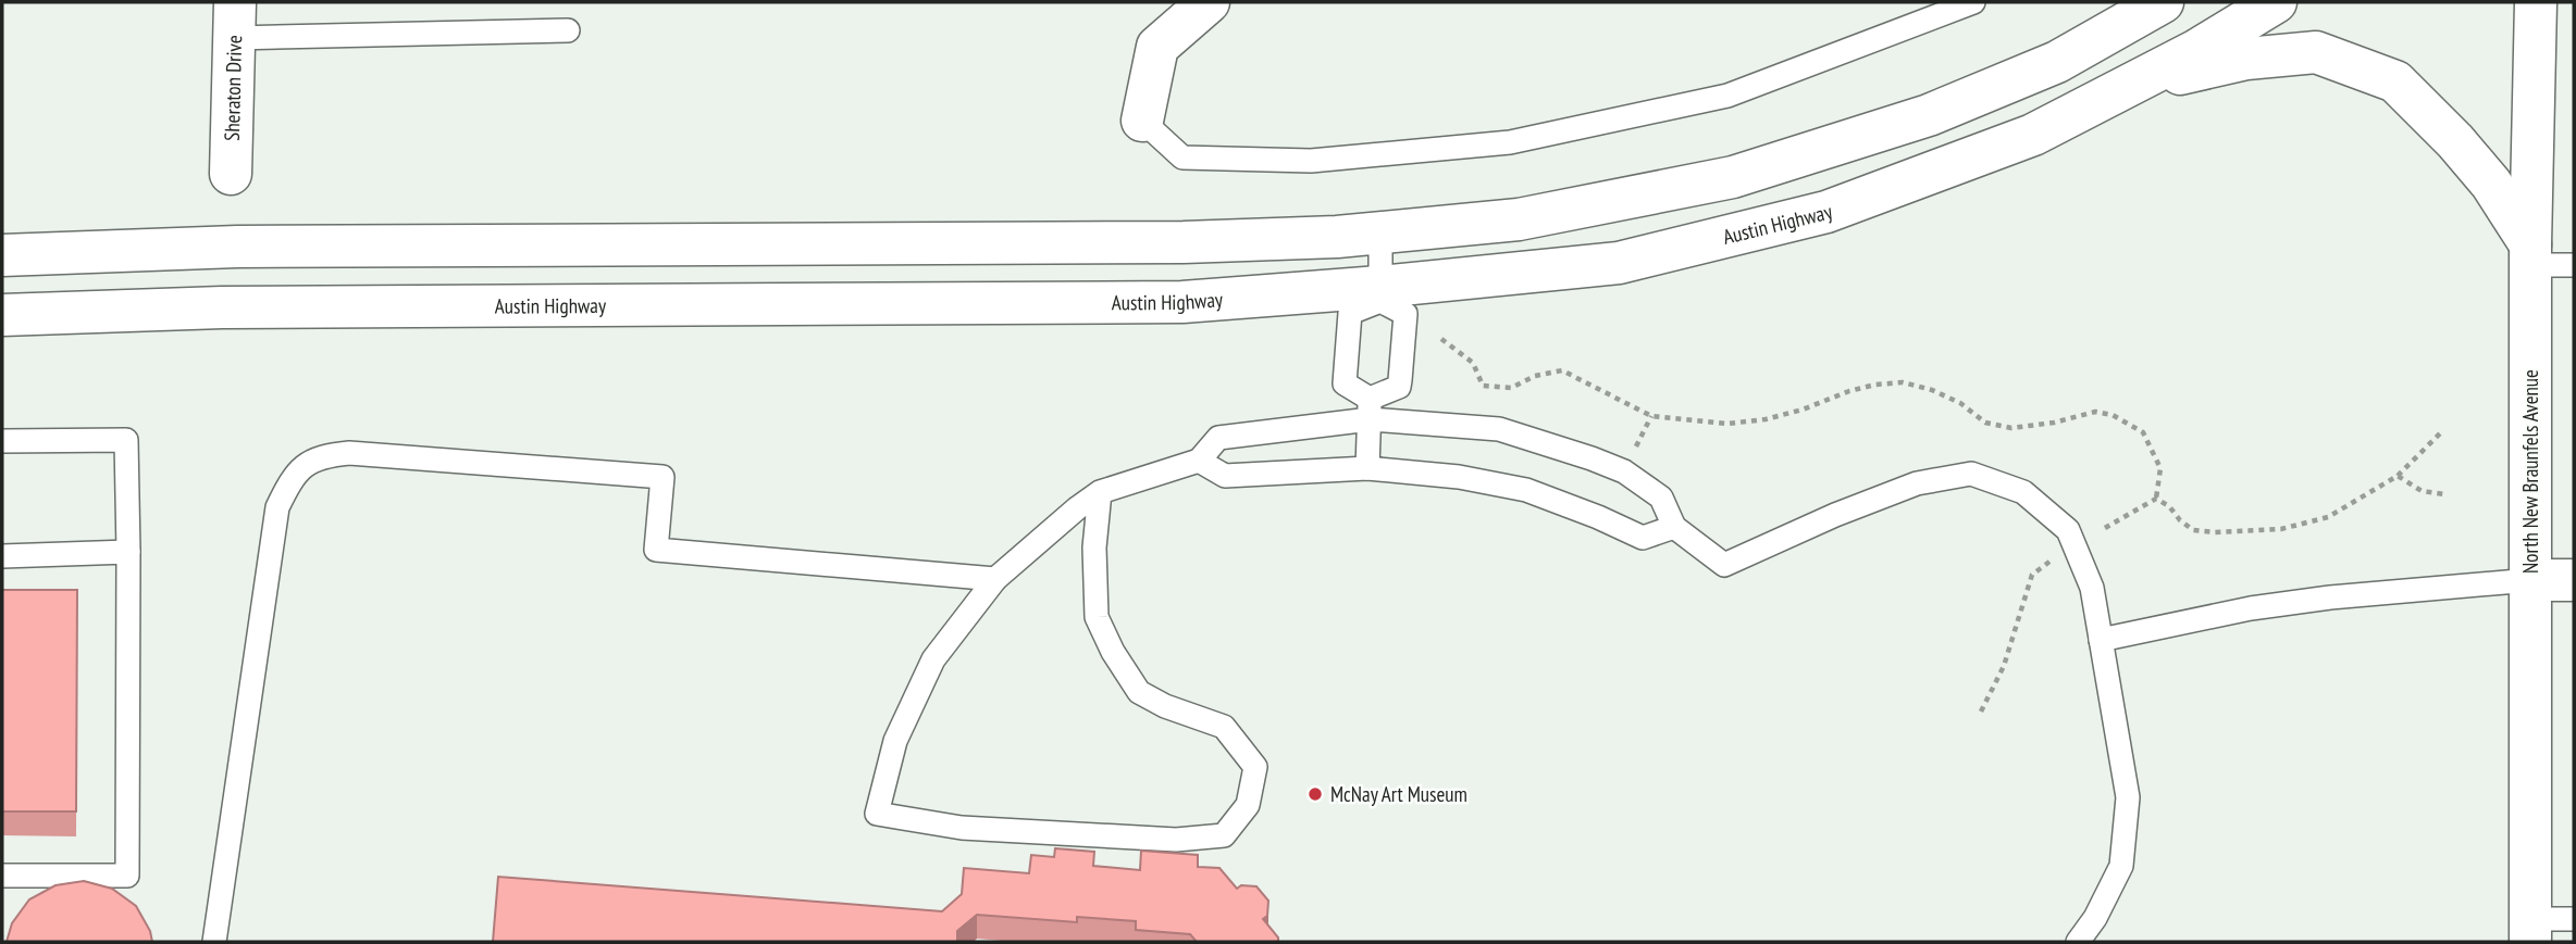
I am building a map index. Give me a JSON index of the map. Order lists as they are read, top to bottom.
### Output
{
  "streets": {
    "main road": ["Sheraton Drive", "Austin Highway", "North New Braunfels Avenue"]
  },
  "places": ["McNay Art Museum"]
}
